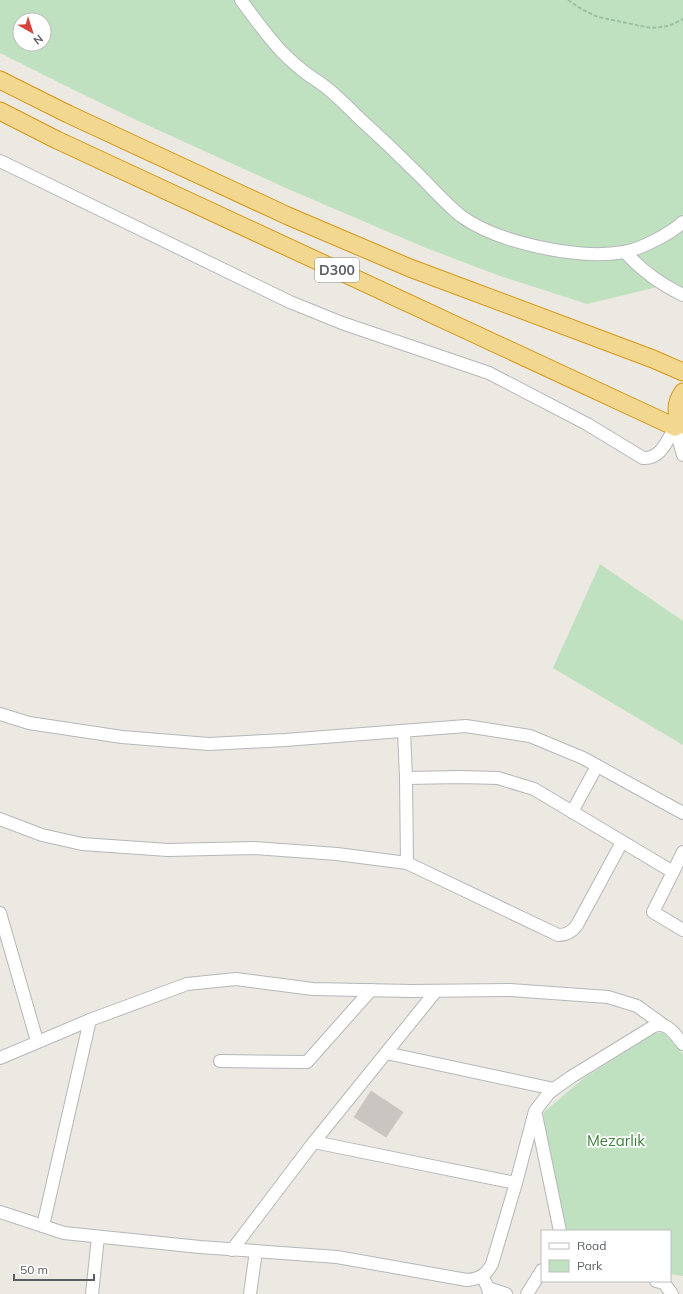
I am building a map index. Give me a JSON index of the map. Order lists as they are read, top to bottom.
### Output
{
  "streets": {
    "highway": ["D300"]
  },
  "parks": ["Mezarlık"],
  "legend": ["Road", "Park"],
  "scale_bar": "50 m",
  "north": "bottom right"
}
